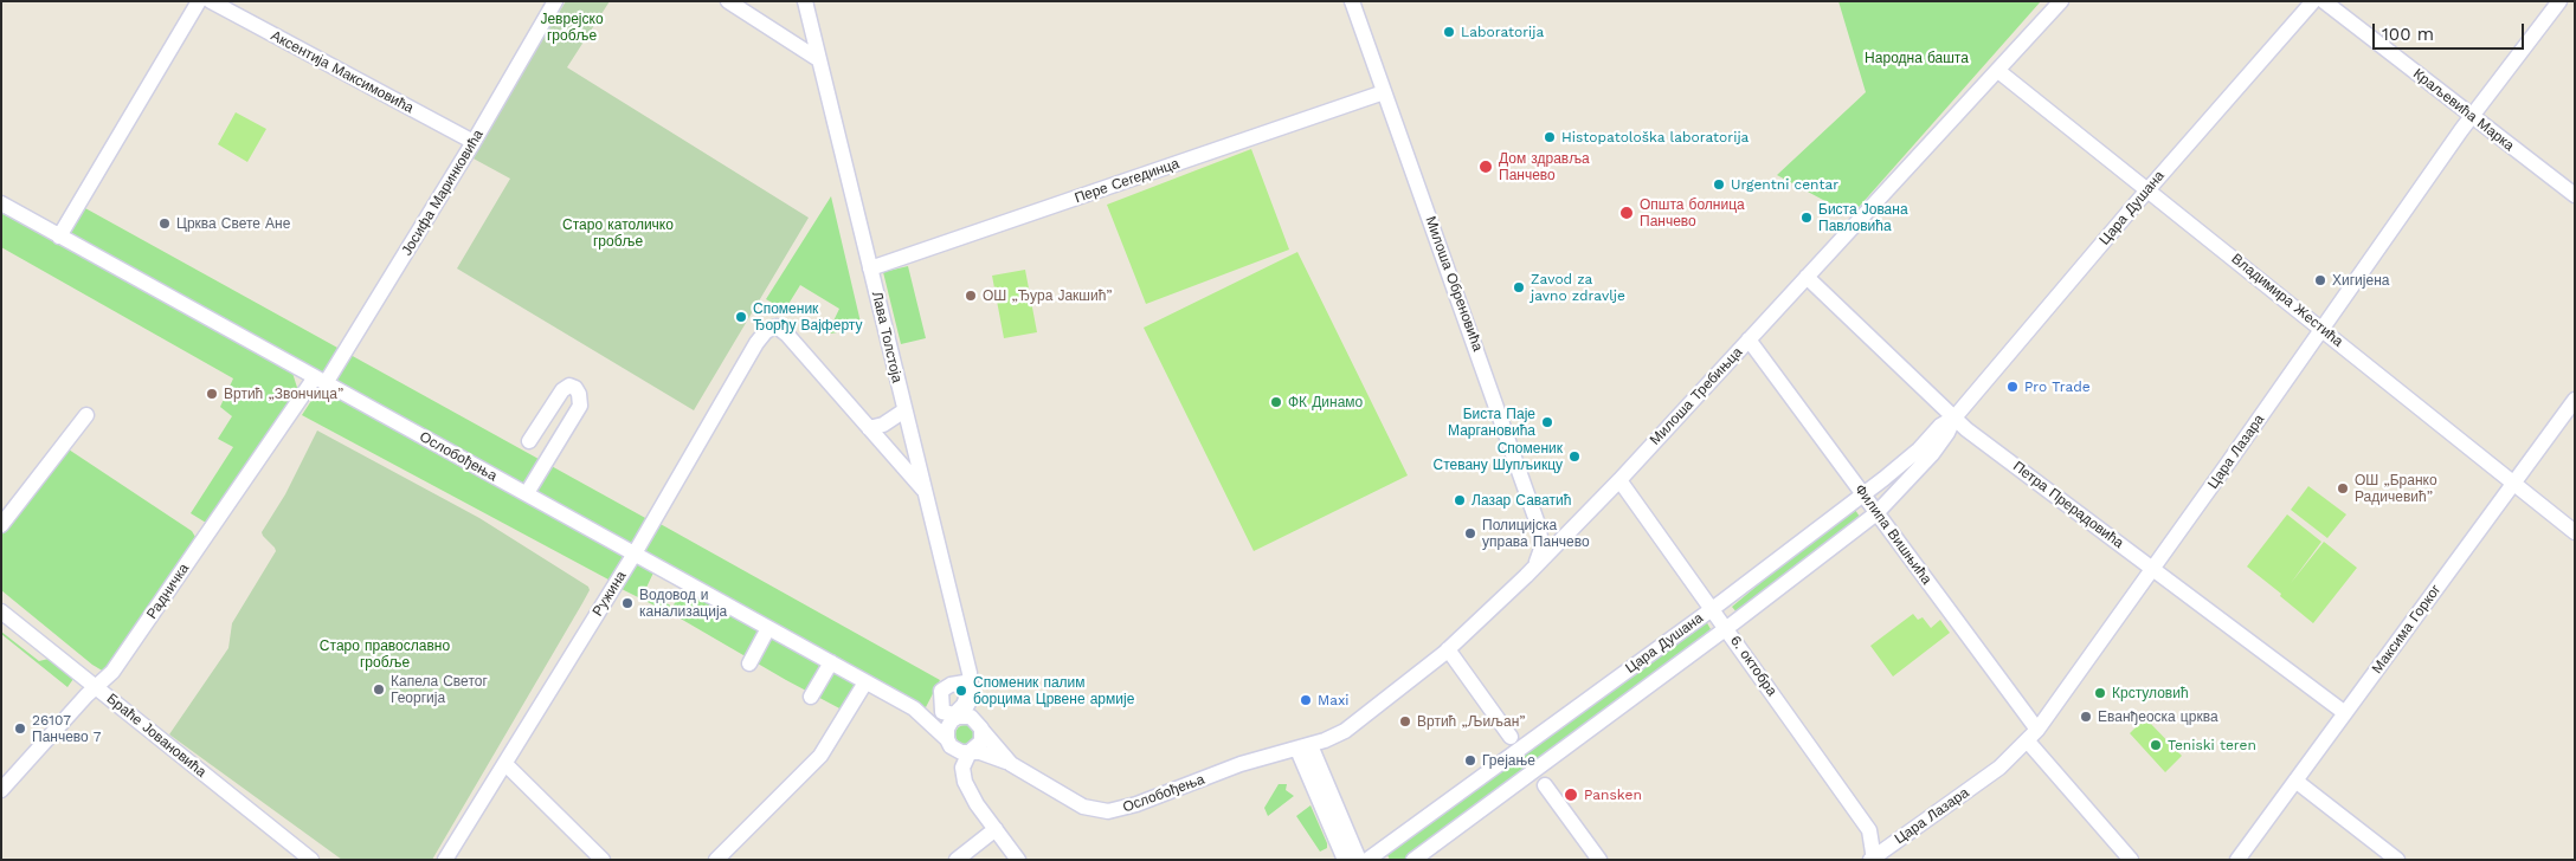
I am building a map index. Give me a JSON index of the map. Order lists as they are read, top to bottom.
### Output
{
  "streets": {
    "street": [
      "Аксентија Максимовића",
      "Краљевића Марка",
      "Пере Сегединца",
      "Јосифа Маринковића",
      "Цара Душана",
      "Милоша Обреновића",
      "Владимира Жестића",
      "Лава Толстоја",
      "Милоша Требињца",
      "Цара Лазара",
      "Ослобођења",
      "Петра Прерадовића",
      "Филипа Вишњића",
      "Радничка",
      "Ружина",
      "Максима Горког",
      "6. октобра",
      "Браће Јовановића"
    ]
  },
  "crossings": [
    ["Аксентија Максимовића", "Јосифа Маринковића"],
    ["Краљевића Марка", "Цара Лазара"],
    ["Пере Сегединца", "Милоша Обреновића"],
    ["Пере Сегединца", "Лава Толстоја"],
    ["Јосифа Маринковића", "Ослобођења"],
    ["Јосифа Маринковића", "Радничка"],
    ["Цара Душана", "Владимира Жестића"],
    ["Цара Душана", "Петра Прерадовића"],
    ["Цара Душана", "Филипа Вишњића"],
    ["Цара Душана", "6. октобра"],
    ["Милоша Обреновића", "Милоша Требињца"],
    ["Владимира Жестића", "Милоша Требињца"],
    ["Владимира Жестића", "Цара Лазара"],
    ["Владимира Жестића", "Максима Горког"],
    ["Лава Толстоја", "Ослобођења"],
    ["Милоша Требињца", "Ослобођења"],
    ["Милоша Требињца", "Петра Прерадовића"],
    ["Милоша Требињца", "Филипа Вишњића"],
    ["Милоша Требињца", "6. октобра"],
    ["Цара Лазара", "Петра Прерадовића"],
    ["Цара Лазара", "Филипа Вишњића"],
    ["Цара Лазара", "6. октобра"],
    ["Ослобођења", "Радничка"],
    ["Ослобођења", "Ружина"],
    ["Петра Прерадовића", "Максима Горког"],
    ["Радничка", "Браће Јовановића"]
  ],
  "parks": [
    "Јеврејско гробље",
    "Народна башта",
    "Старо католичко гробље",
    "Старо православно гробље"
  ],
  "places": [
    "Laboratorija",
    "Histopatološka laboratorija",
    "Дом здравља Панчево",
    "Urgentni centar",
    "Општа болница Панчево",
    "Биста Јована Павловића",
    "Црква Свете Ане",
    "Хигијена",
    "Zavod za javno zdravlje",
    "ОШ „Ђура Јакшић”",
    "Споменик Ђорђу Вајферту",
    "Pro Trade",
    "Вртић „Звончица”",
    "ФК Динамо",
    "Биста Паје Маргановића",
    "Споменик Стевану Шупљикцу",
    "ОШ „Бранко Радичевић”",
    "Лазар Саватић",
    "Полицијска управа Панчево",
    "Водовод и канализација",
    "Капела Светог Георгија",
    "Споменик палим борцима Црвене армије",
    "Крстуловић",
    "Maxi",
    "Еванђеоска црква",
    "Вртић „Љиљан”",
    "26107 Панчево 7",
    "Teniski teren",
    "Грејање",
    "Pansken"
  ],
  "scale_bar": "100 m"
}
